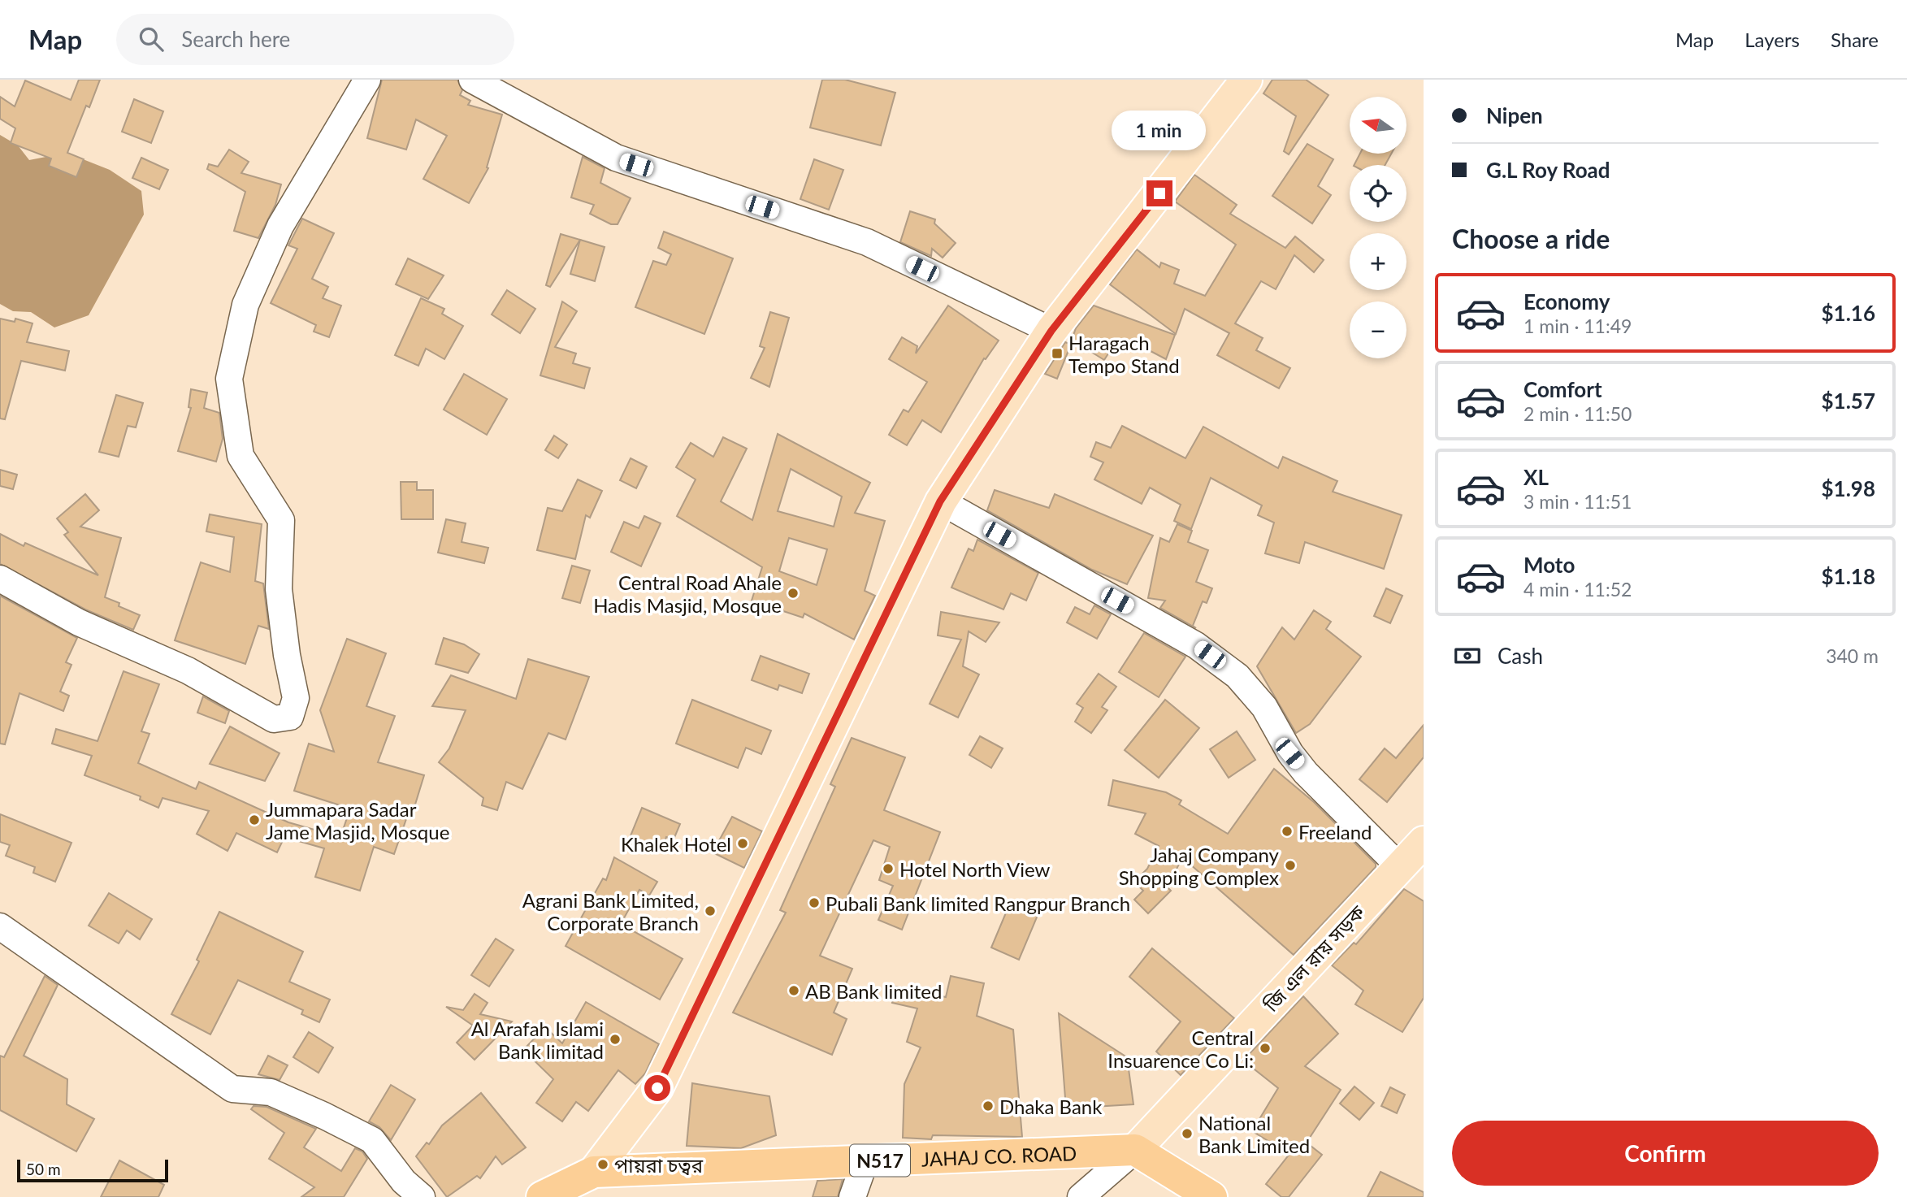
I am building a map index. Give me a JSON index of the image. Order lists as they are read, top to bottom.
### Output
{
  "streets": {
    "highway": ["JAHAJ CO. ROAD", "N517"],
    "main road": ["জি এল রায় সড়ক"]
  },
  "crossings": [
    ["জি এল রায় সড়ক", "JAHAJ CO. ROAD"]
  ],
  "places": {
    "transit": ["Haragach Tempo Stand"],
    "other": [
      "Central Road Ahale Hadis Masjid, Mosque",
      "Jummapara Sadar Jame Masjid, Mosque",
      "Freeland",
      "Khalek Hotel",
      "Jahaj Company Shopping Complex",
      "Hotel North View",
      "Pubali Bank limited Rangpur Branch",
      "Agrani Bank Limited, Corporate Branch",
      "AB Bank limited",
      "Al Arafah Islami Bank limitad",
      "Central Insuarence Co Li:",
      "Dhaka Bank",
      "National Bank Limited",
      "পায়রা চত্বর"
    ]
  },
  "scale_bar": "50 m",
  "north": "left",
  "page": {
    "header": "Map",
    "search": "Search here",
    "nav": ["Map", "Layers", "Share"],
    "banner": ["Nipen", "G.L Roy Road"],
    "map_buttons": ["+", "−"],
    "bubble": "1 min",
    "heading": "Choose a ride",
    "list": [
      {
        "name": "Economy",
        "note": "1 min · 11:49",
        "value": "$1.16"
      },
      {
        "name": "Comfort",
        "note": "2 min · 11:50",
        "value": "$1.57"
      },
      {
        "name": "XL",
        "note": "3 min · 11:51",
        "value": "$1.98"
      },
      {
        "name": "Moto",
        "note": "4 min · 11:52",
        "value": "$1.18"
      }
    ],
    "pay": ["Cash", "340 m"],
    "buttons": "Confirm",
    "scale": "50 m"
  }
}
